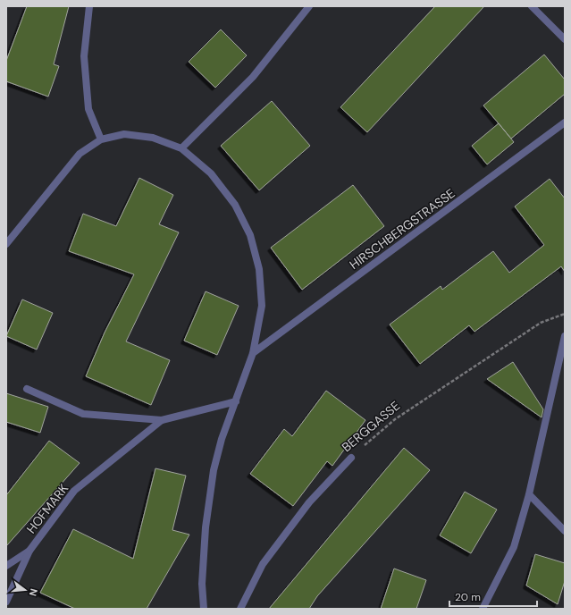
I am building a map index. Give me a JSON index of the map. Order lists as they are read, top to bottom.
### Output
{
  "streets": {
    "street": ["HIRSCHBERGSTRASSE", "BERGGASSE", "HOFMARK"]
  },
  "scale_bar": "20 m",
  "north": "right"
}
